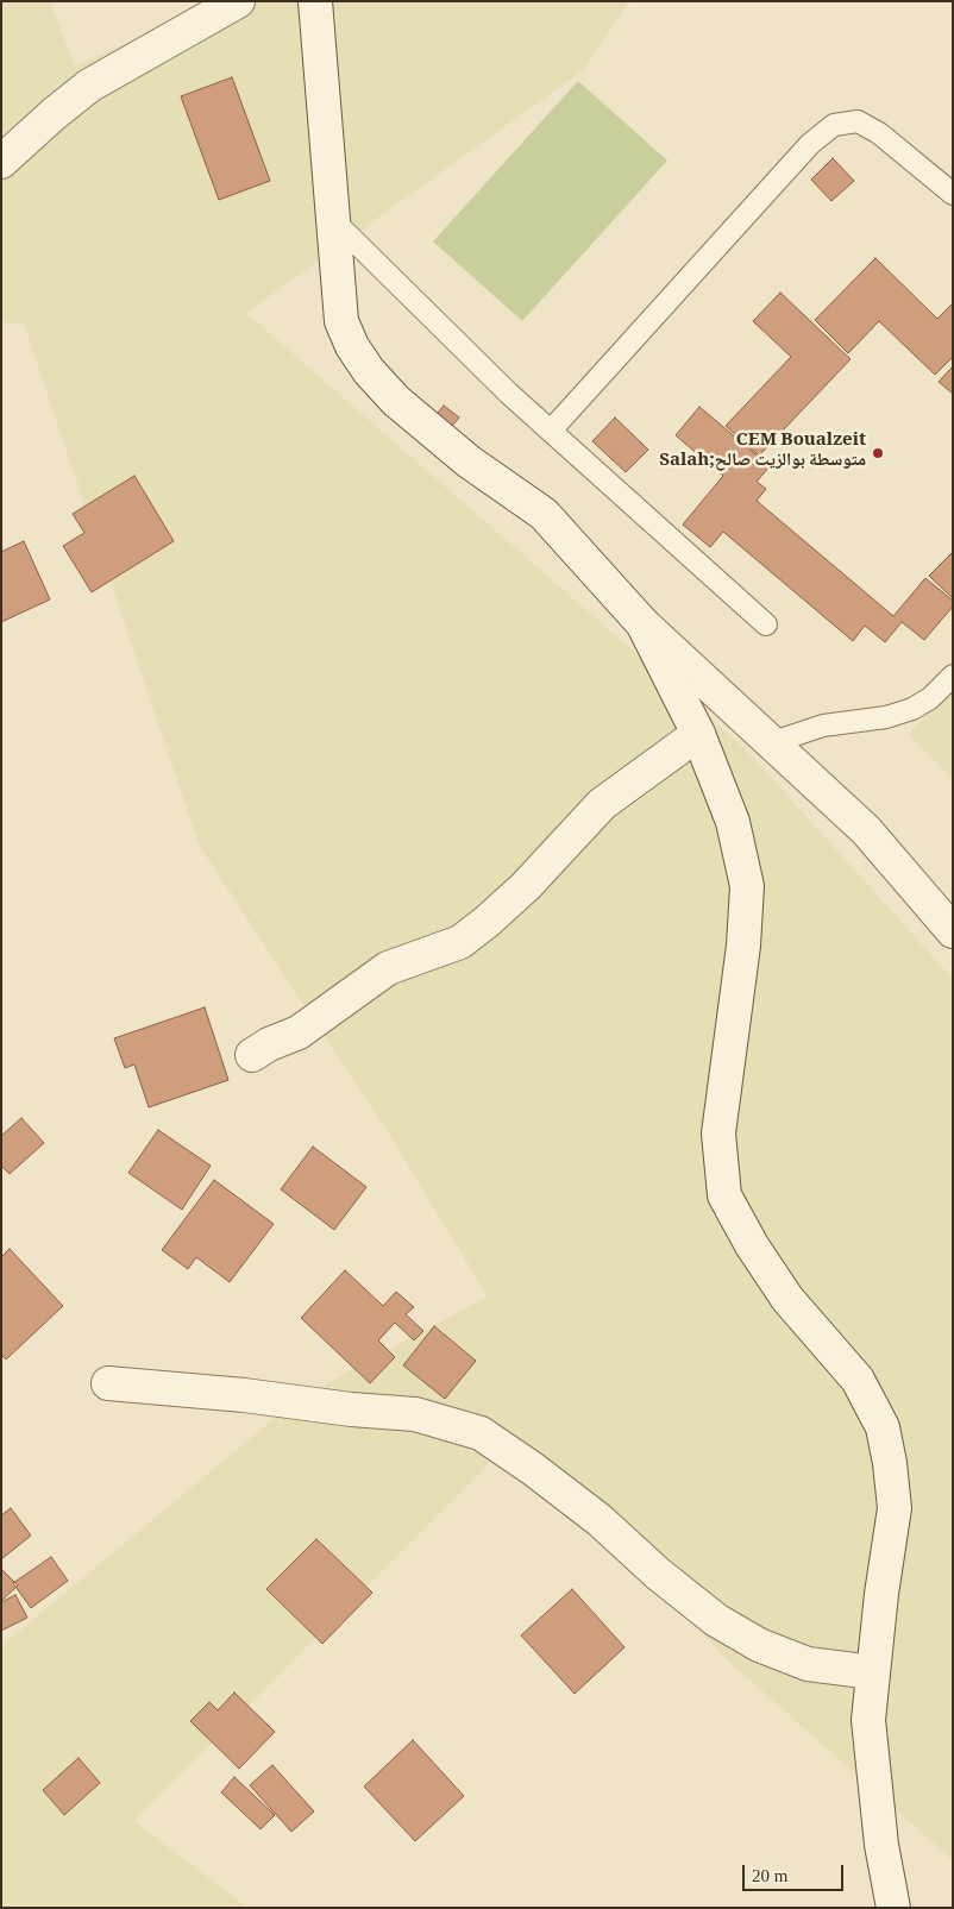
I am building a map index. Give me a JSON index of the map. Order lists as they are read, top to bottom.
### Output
{
  "places": ["CEM Boualzeit Salah;متوسطة بوالزيت صالح"],
  "scale_bar": "20 m"
}
